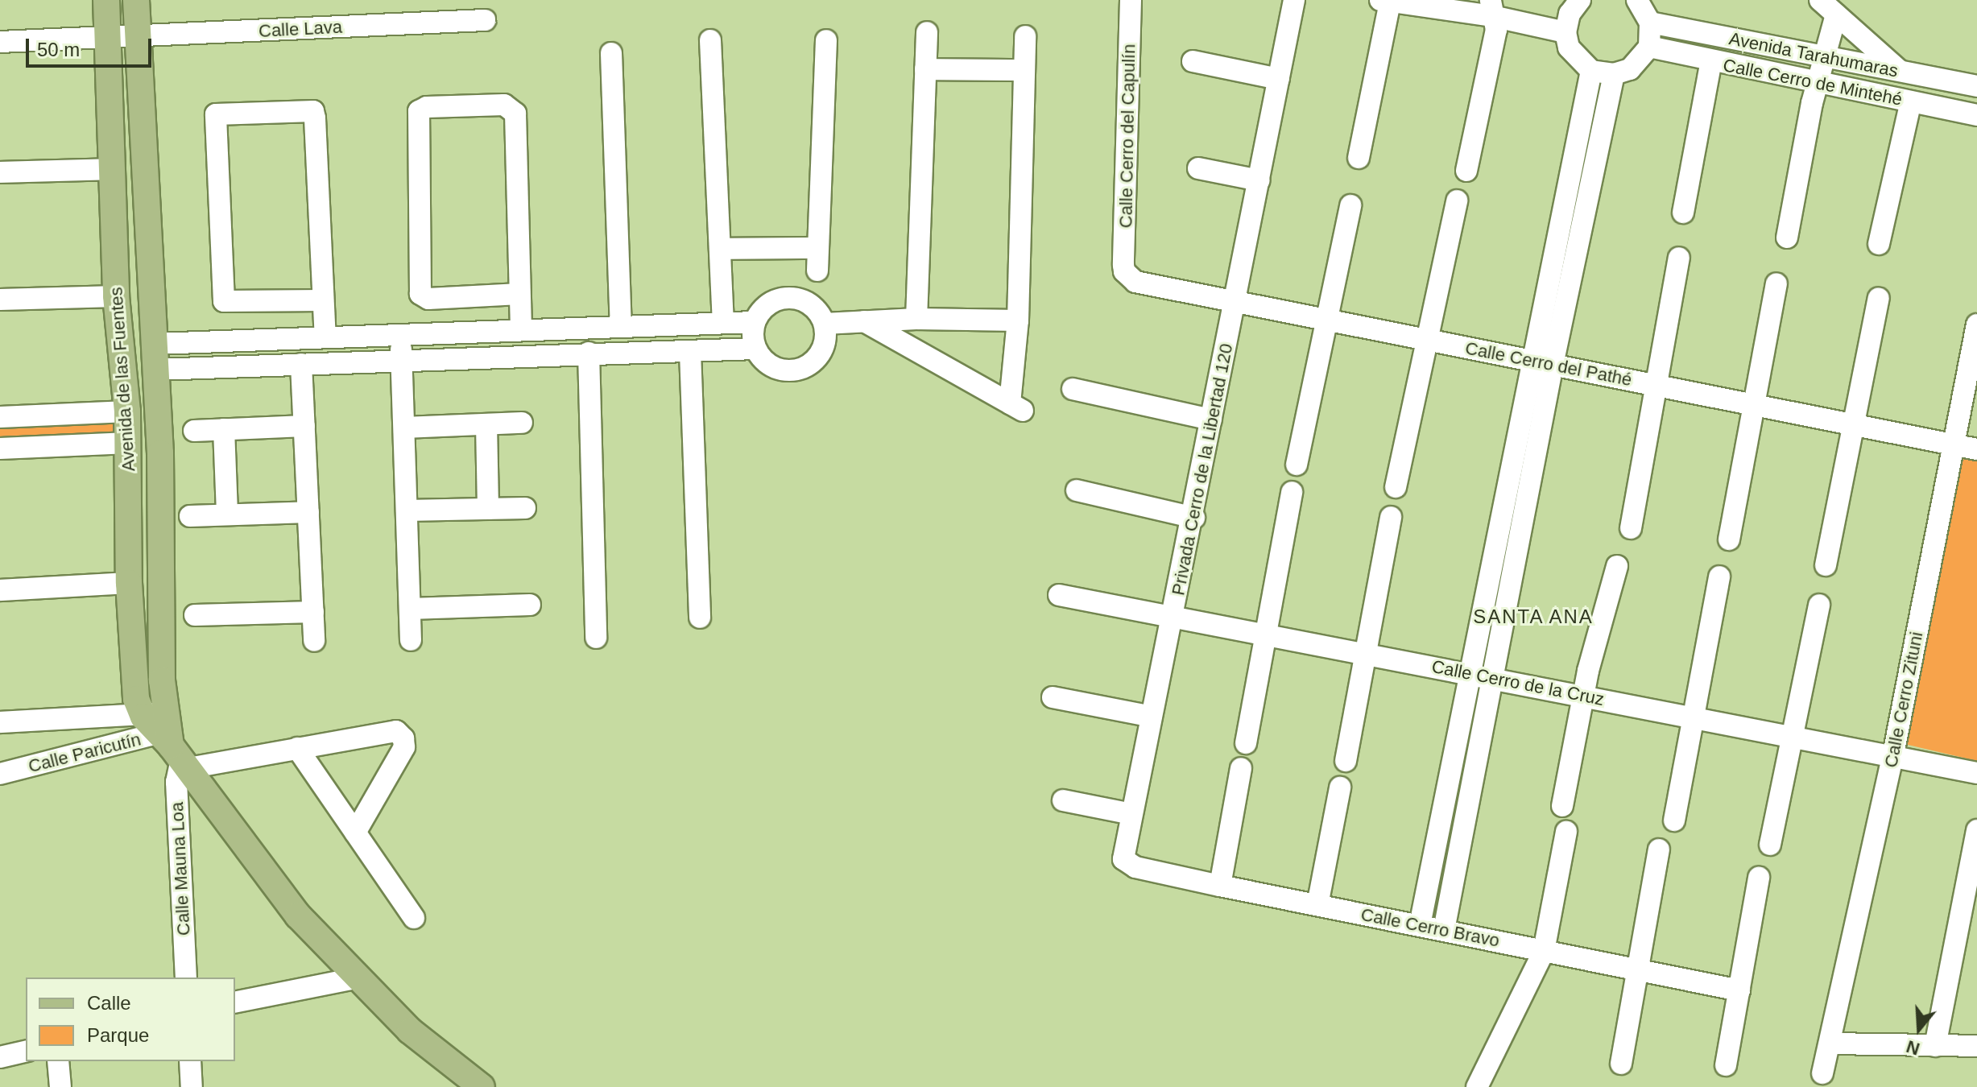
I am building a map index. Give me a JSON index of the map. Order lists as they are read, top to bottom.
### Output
{
  "streets": {
    "main road": ["Avenida de las Fuentes"],
    "street": [
      "Calle Lava",
      "Avenida Tarahumaras",
      "Calle Cerro de Mintehé",
      "Calle Cerro del Capulín",
      "Calle Cerro del Pathé",
      "Privada Cerro de la Libertad 120",
      "Calle Cerro de la Cruz",
      "Calle Cerro Zituni",
      "Calle Paricutín",
      "Calle Mauna Loa",
      "Calle Cerro Bravo"
    ]
  },
  "crossings": [
    ["Calle Lava", "Avenida de las Fuentes"],
    ["Calle Cerro del Capulín", "Calle Cerro del Pathé"],
    ["Calle Cerro del Pathé", "Privada Cerro de la Libertad 120"],
    ["Calle Cerro del Pathé", "Calle Cerro Zituni"],
    ["Avenida de las Fuentes", "Calle Paricutín"],
    ["Avenida de las Fuentes", "Calle Mauna Loa"],
    ["Privada Cerro de la Libertad 120", "Calle Cerro de la Cruz"],
    ["Privada Cerro de la Libertad 120", "Calle Cerro Bravo"],
    ["Calle Cerro de la Cruz", "Calle Cerro Zituni"],
    ["Calle Paricutín", "Calle Mauna Loa"]
  ],
  "districts": ["SANTA ANA"],
  "legend": ["Calle", "Parque"],
  "scale_bar": "50 m",
  "north": "bottom"
}
